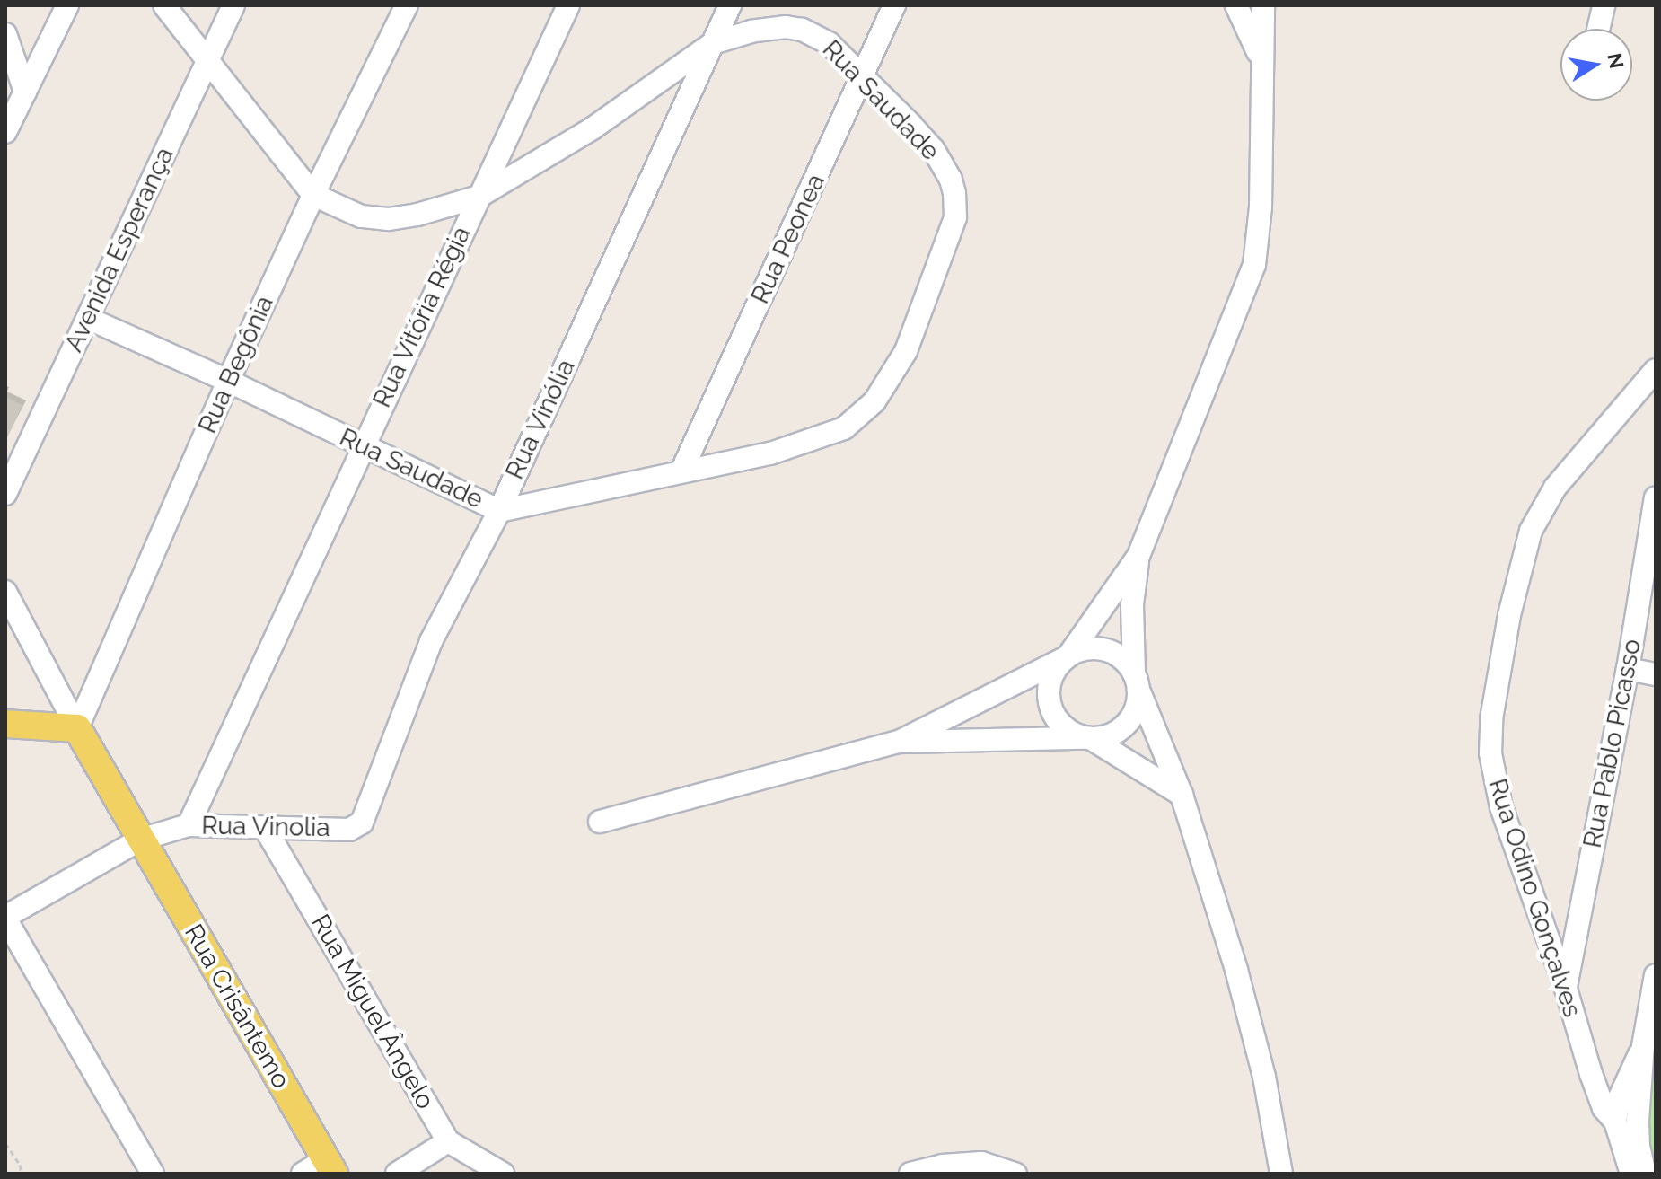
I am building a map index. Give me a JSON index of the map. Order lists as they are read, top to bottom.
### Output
{
  "streets": {
    "main road": ["Rua Crisântemo"],
    "street": [
      "Rua Saudade",
      "Rua Peonea",
      "Avenida Esperança",
      "Rua Vitória Régia",
      "Rua Begônia",
      "Rua Vinólia",
      "Rua Pablo Picasso",
      "Rua Vinolia",
      "Rua Odino Gonçalves",
      "Rua Miguel Ângelo"
    ]
  },
  "crossings": [
    ["Rua Saudade", "Rua Peonea"],
    ["Rua Saudade", "Avenida Esperança"],
    ["Rua Saudade", "Rua Vitória Régia"],
    ["Rua Saudade", "Rua Begônia"],
    ["Rua Saudade", "Rua Vinólia"],
    ["Rua Vitória Régia", "Rua Vinolia"],
    ["Rua Begônia", "Rua Crisântemo"],
    ["Rua Vinólia", "Rua Vinolia"],
    ["Rua Pablo Picasso", "Rua Odino Gonçalves"],
    ["Rua Vinolia", "Rua Crisântemo"],
    ["Rua Vinolia", "Rua Miguel Ângelo"]
  ],
  "north": "right"
}
